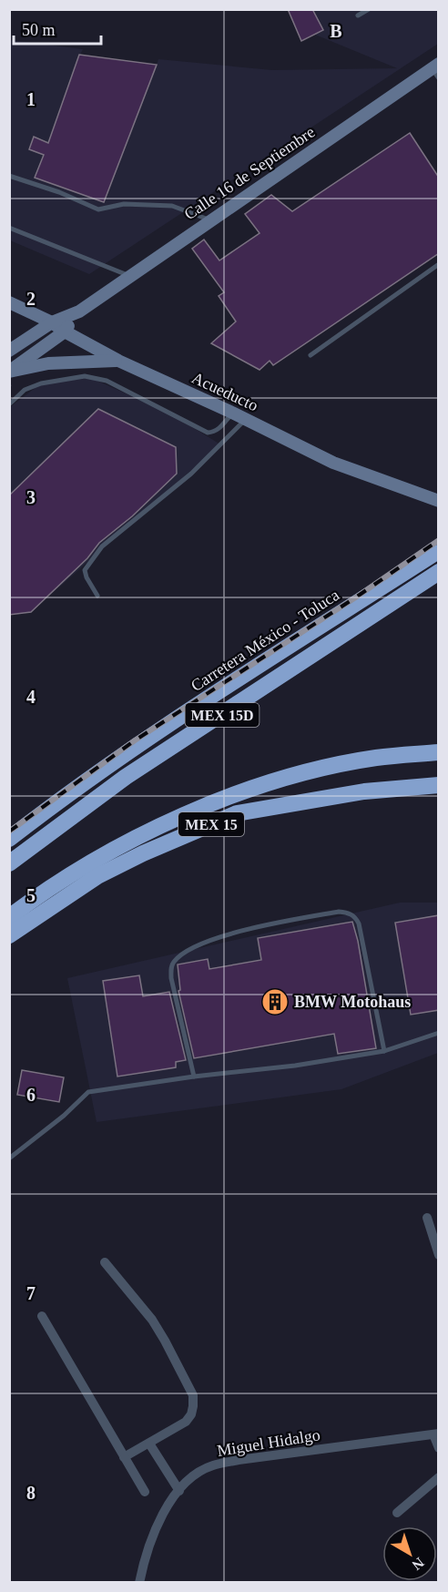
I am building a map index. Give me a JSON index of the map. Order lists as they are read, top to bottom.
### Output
{
  "streets": {
    "highway": ["Carretera México - Toluca", "MEX 15D", "MEX 15"],
    "main road": ["Calle 16 de Septiembre", "Acueducto"],
    "street": ["Miguel Hidalgo"]
  },
  "crossings": [
    ["Calle 16 de Septiembre", "Acueducto"]
  ],
  "places": {
    "building": ["BMW Motohaus"]
  },
  "scale_bar": "50 m",
  "north": "bottom right",
  "grid": {
    "columns": ["B"],
    "rows": [
      "1",
      "2",
      "3",
      "4",
      "5",
      "6",
      "7",
      "8"
    ]
  }
}
